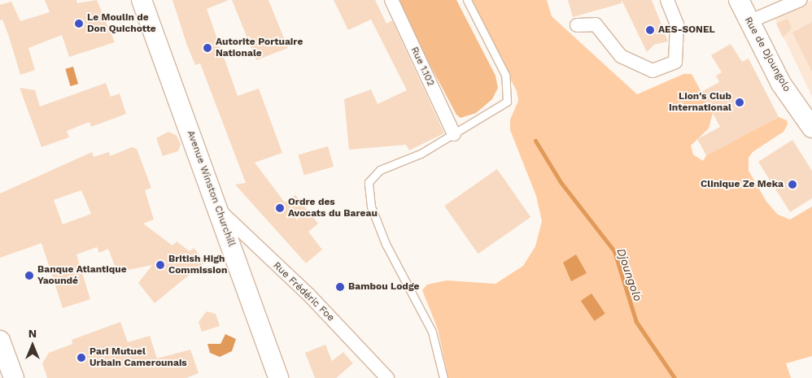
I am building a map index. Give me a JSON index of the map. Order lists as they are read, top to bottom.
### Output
{
  "streets": {
    "street": [
      "Rue de Djoungolo",
      "Rue 1.102",
      "Avenue Winston Churchill",
      "Rue Frédéric Foe"
    ]
  },
  "crossings": [
    ["Avenue Winston Churchill", "Rue Frédéric Foe"]
  ],
  "water": ["Djoungolo"],
  "places": [
    "Le Moulin de Don Quichotte",
    "AES-SONEL",
    "Autorite Portuaire Nationale",
    "Lion's Club International",
    "Clinique Ze Meka",
    "Ordre des Avocats du Bareau",
    "British High Commission",
    "Banque Atlantique Yaoundé",
    "Bambou Lodge",
    "Pari Mutuel Urbain Camerounais"
  ],
  "north": "top"
}
